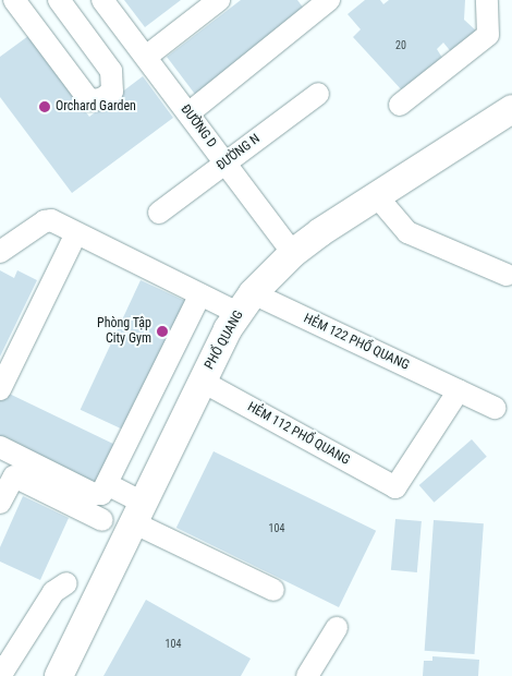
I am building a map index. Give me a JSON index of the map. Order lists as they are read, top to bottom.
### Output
{
  "streets": {
    "main road": ["PHỔ QUANG"],
    "street": [
      "ĐƯỜNG D",
      "ĐƯỜNG N",
      "HẺM 122 PHỔ QUANG",
      "HẺM 112 PHỔ QUANG"
    ]
  },
  "crossings": [
    ["ĐƯỜNG D", "ĐƯỜNG N"],
    ["ĐƯỜNG D", "PHỔ QUANG"],
    ["PHỔ QUANG", "HẺM 122 PHỔ QUANG"],
    ["PHỔ QUANG", "HẺM 112 PHỔ QUANG"],
    ["HẺM 122 PHỔ QUANG", "HẺM 112 PHỔ QUANG"]
  ],
  "places": ["Orchard Garden", "Phòng Tập City Gym"],
  "house_numbers": ["20", "104", "104"]
}
